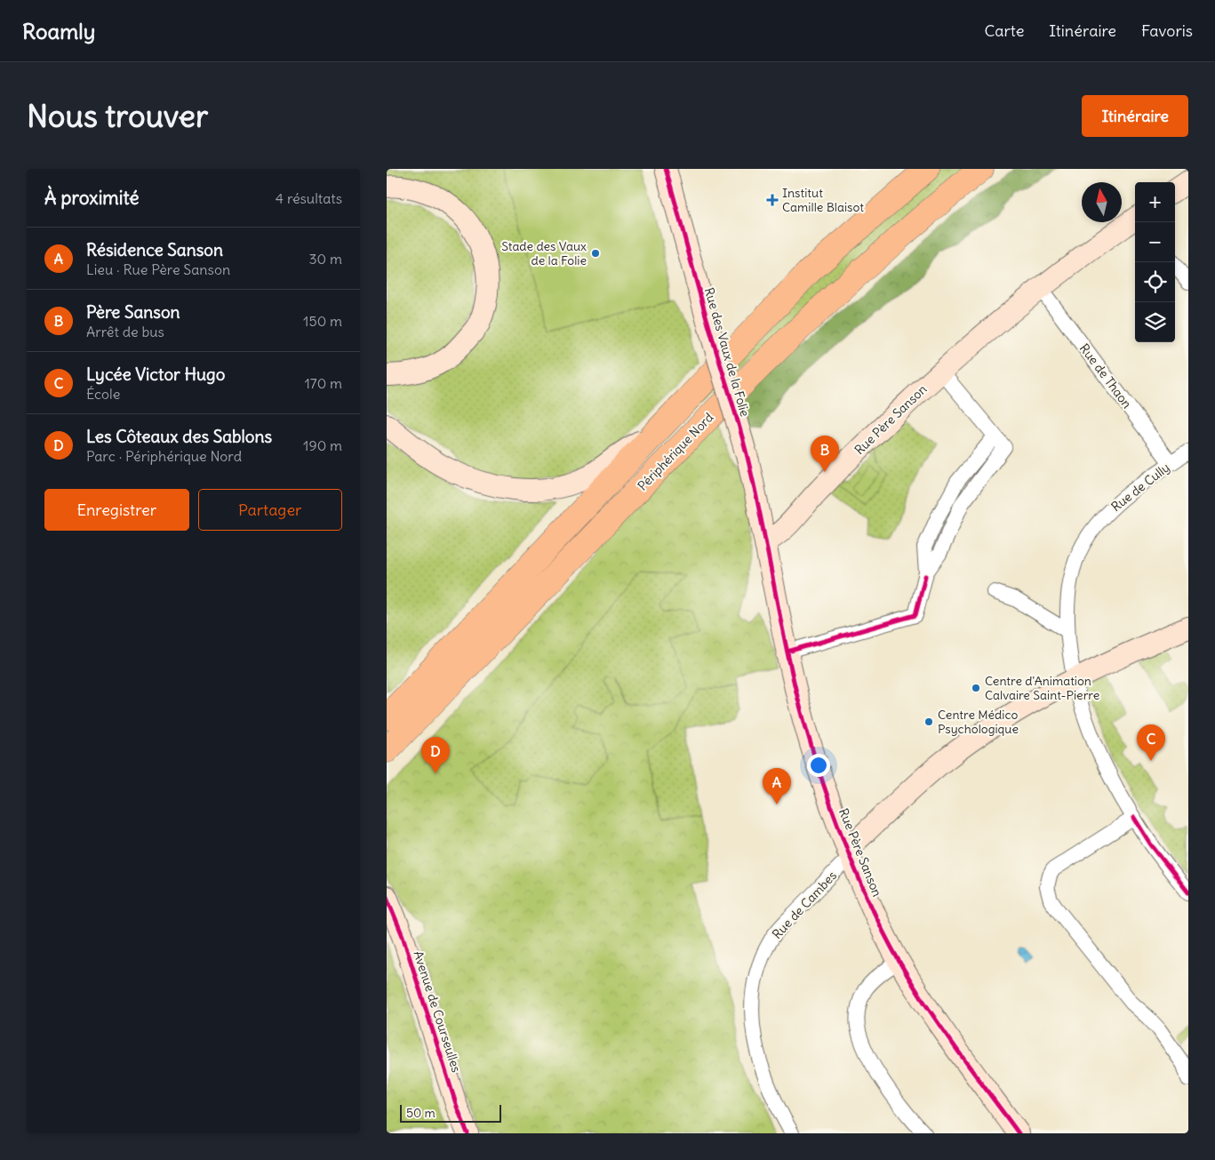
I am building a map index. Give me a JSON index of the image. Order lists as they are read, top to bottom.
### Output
{
  "streets": {
    "highway": ["Périphérique Nord"],
    "street": [
      "Rue des Vaux de la Folie",
      "Rue de Thaon",
      "Rue Père Sanson",
      "Rue de Cully",
      "Rue de Cambes",
      "Avenue de Courseulles"
    ]
  },
  "crossings": [
    ["Rue des Vaux de la Folie", "Rue Père Sanson"],
    ["Rue de Thaon", "Rue Père Sanson"],
    ["Rue de Thaon", "Rue de Cully"],
    ["Rue Père Sanson", "Rue de Cambes"]
  ],
  "places": {
    "health": ["Institut Camille Blaisot"],
    "other": ["Stade des Vaux de la Folie", "Centre d'Animation Calvaire Saint-Pierre", "Centre Médico Psychologique"]
  },
  "scale_bar": "50 m",
  "north": "top",
  "page": {
    "header": "Roamly",
    "nav": ["Carte", "Itinéraire", "Favoris"],
    "buttons": [
      "Itinéraire",
      ["Enregistrer", "Partager"]
    ],
    "title": "Nous trouver",
    "heading": ["À proximité", "4 résultats"],
    "map_buttons": ["+", "−"],
    "list": [
      {
        "mark": "A",
        "name": "Résidence Sanson",
        "note": "Lieu · Rue Père Sanson",
        "value": "30 m"
      },
      {
        "mark": "B",
        "name": "Père Sanson",
        "note": "Arrêt de bus",
        "value": "150 m"
      },
      {
        "mark": "C",
        "name": "Lycée Victor Hugo",
        "note": "École",
        "value": "170 m"
      },
      {
        "mark": "D",
        "name": "Les Côteaux des Sablons",
        "note": "Parc · Périphérique Nord",
        "value": "190 m"
      }
    ],
    "pins": [
      "B",
      "C",
      "D",
      "A"
    ],
    "scale": "50 m"
  }
}
